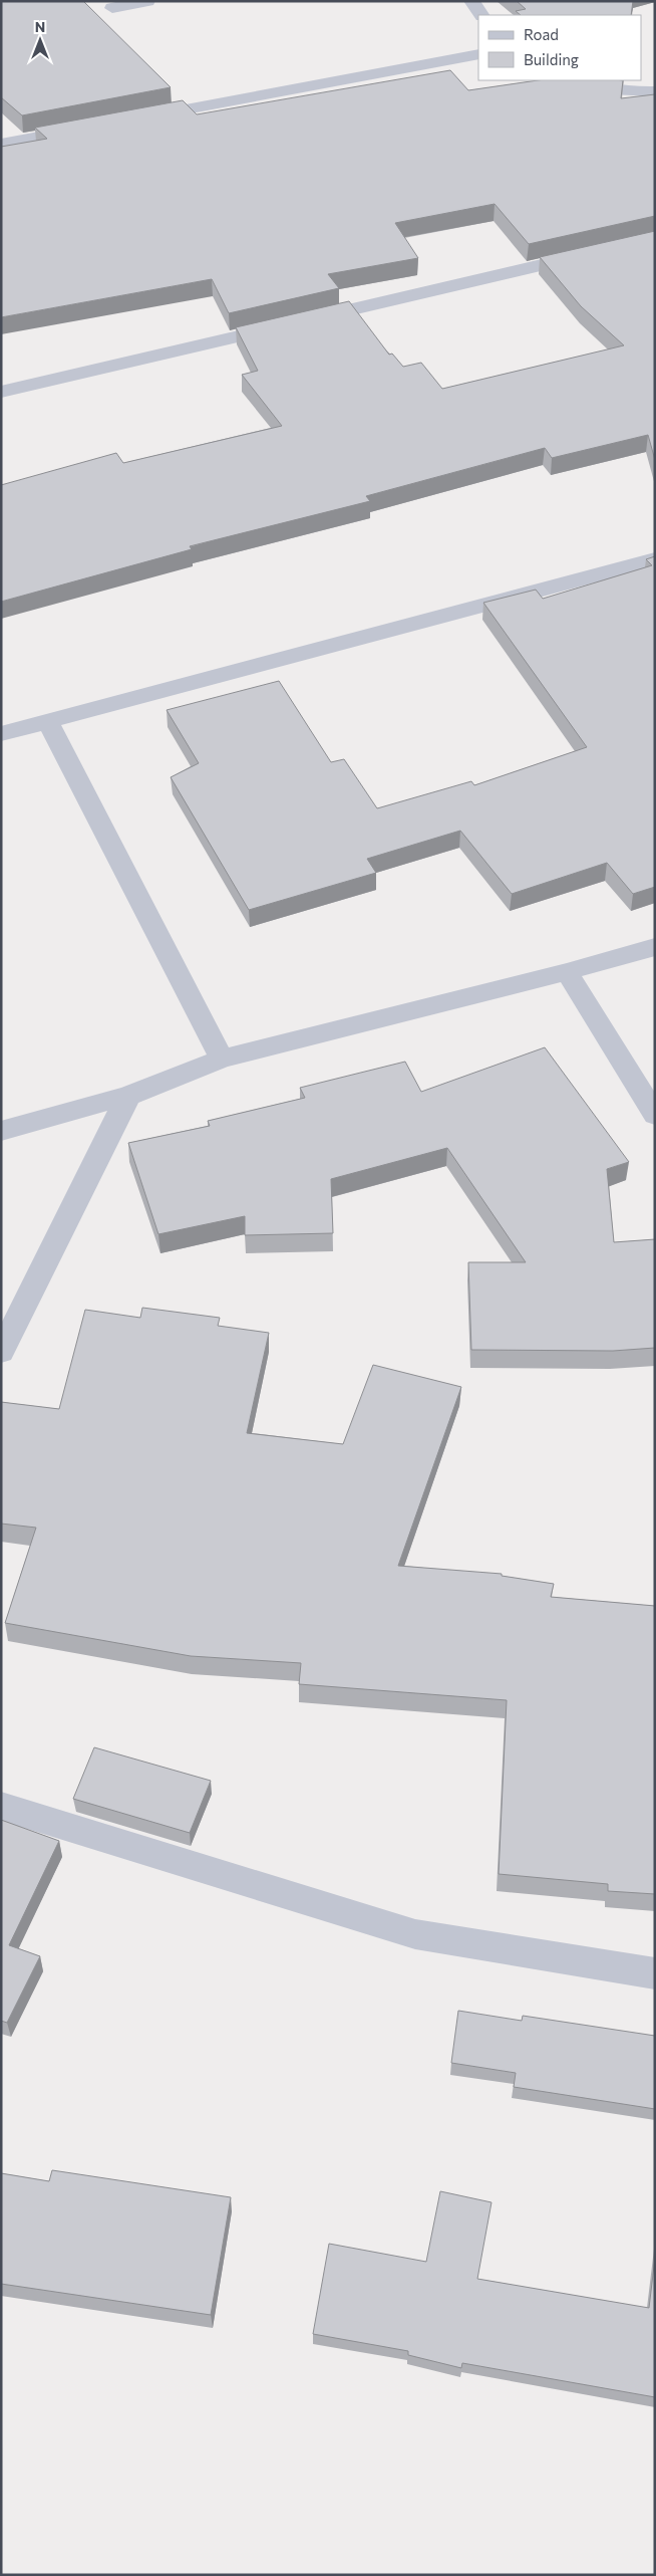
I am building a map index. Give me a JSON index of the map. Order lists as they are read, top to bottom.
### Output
{
  "legend": ["Road", "Building"],
  "north": "top"
}
